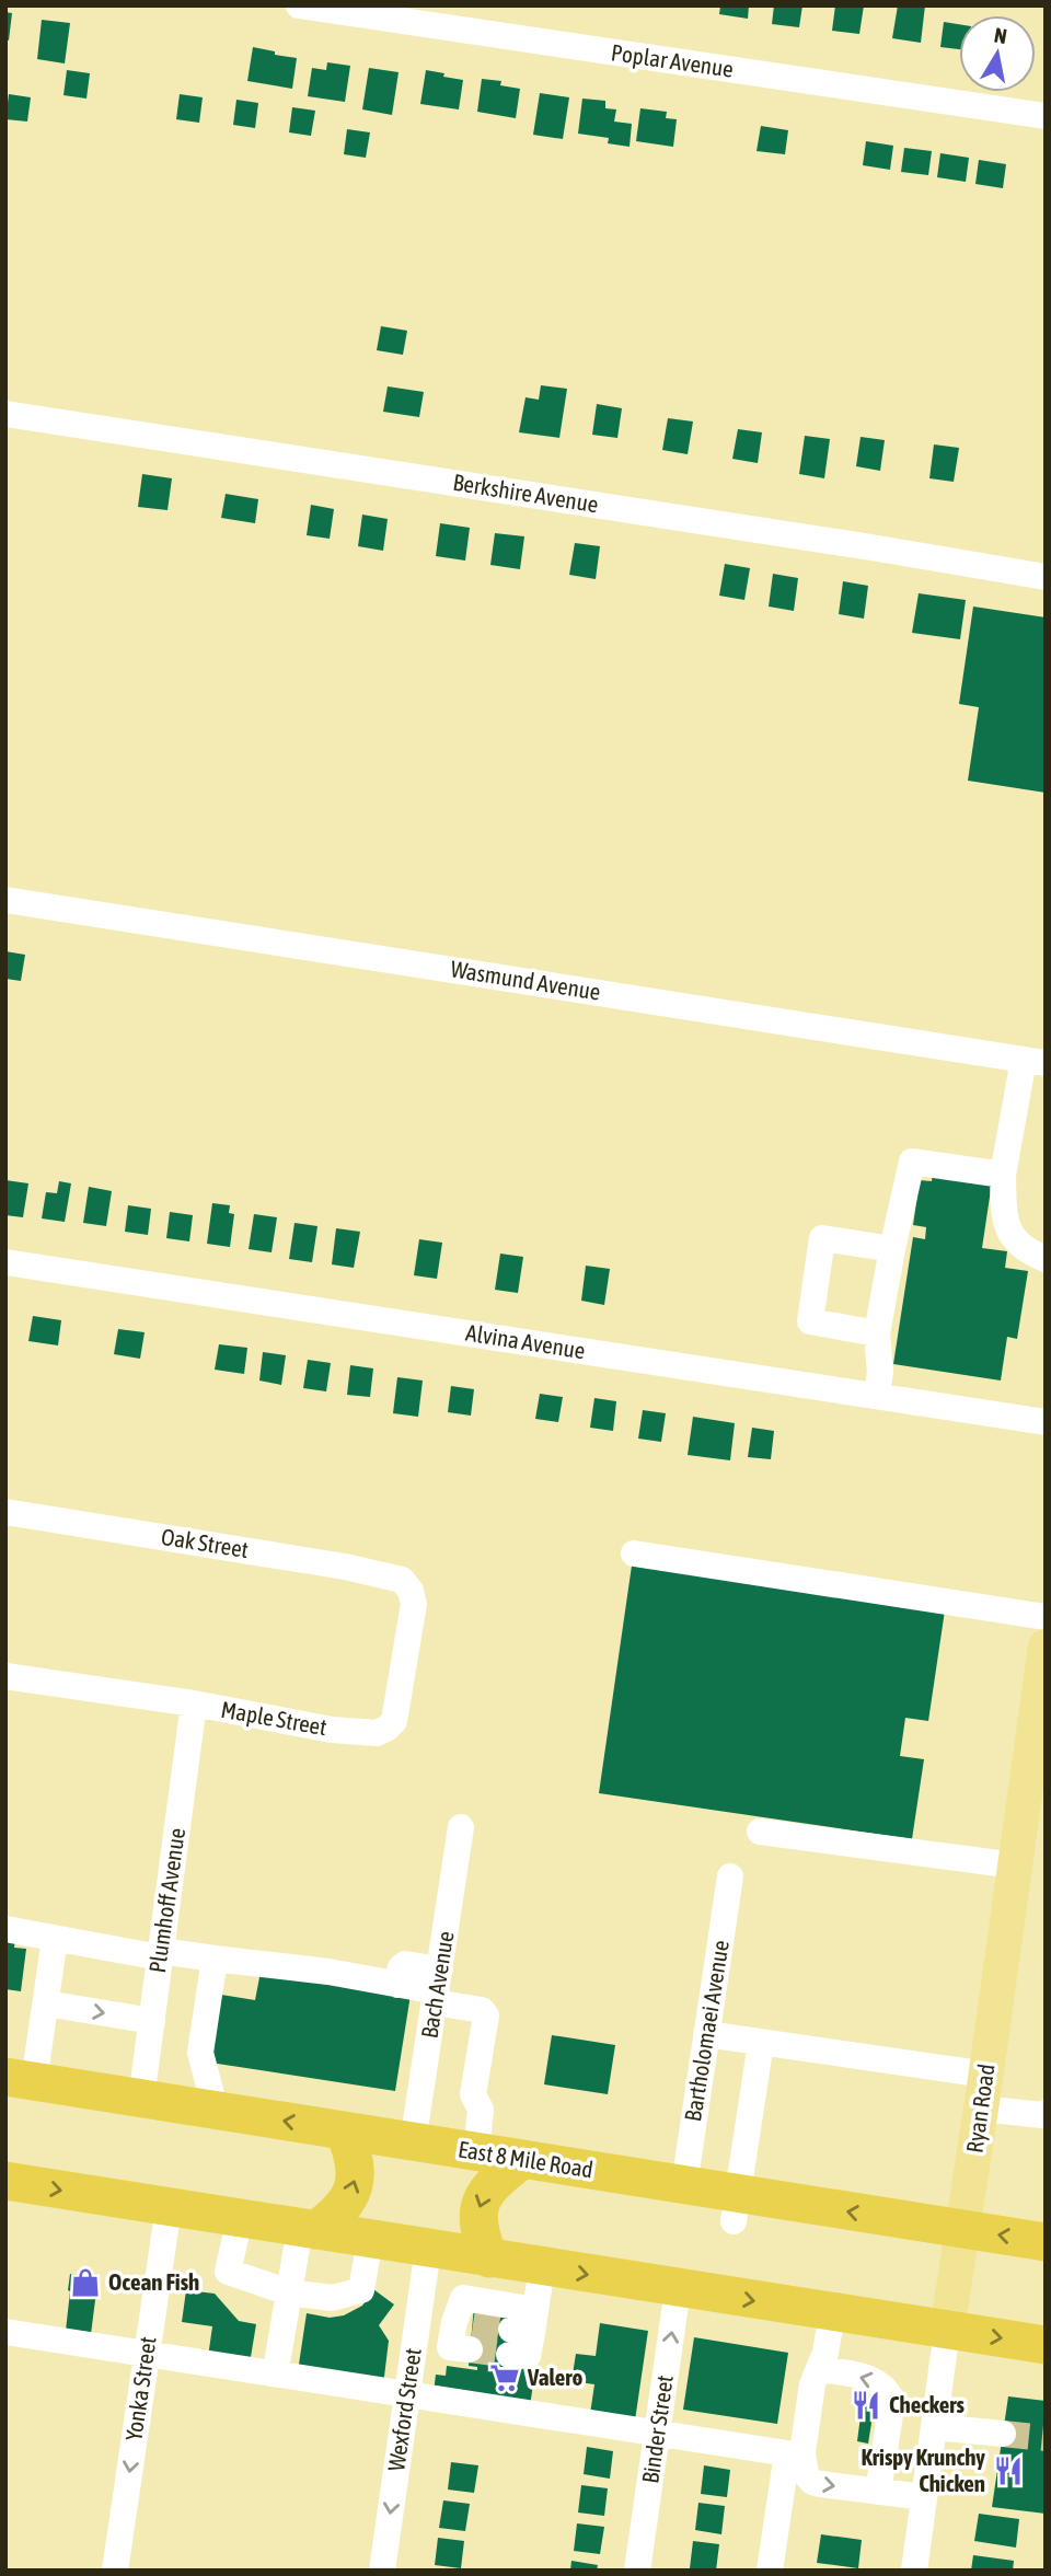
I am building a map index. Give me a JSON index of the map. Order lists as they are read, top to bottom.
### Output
{
  "streets": {
    "highway": ["East 8 Mile Road"],
    "main road": ["Ryan Road"],
    "street": [
      "Poplar Avenue",
      "Berkshire Avenue",
      "Wasmund Avenue",
      "Alvina Avenue",
      "Oak Street",
      "Maple Street",
      "Plumhoff Avenue",
      "Bach Avenue",
      "Bartholomaei Avenue",
      "Yonka Street",
      "Wexford Street",
      "Binder Street"
    ]
  },
  "crossings": [
    ["Oak Street", "Maple Street"],
    ["Maple Street", "Plumhoff Avenue"],
    ["Plumhoff Avenue", "East 8 Mile Road"],
    ["Bach Avenue", "East 8 Mile Road"],
    ["Bartholomaei Avenue", "East 8 Mile Road"],
    ["Ryan Road", "East 8 Mile Road"]
  ],
  "one_way": ["Yonka Street", "Wexford Street"],
  "places": {
    "shop": ["Ocean Fish"],
    "supermarket": ["Valero"],
    "restaurant": ["Checkers", "Krispy Krunchy Chicken"]
  },
  "north": "top"
}
